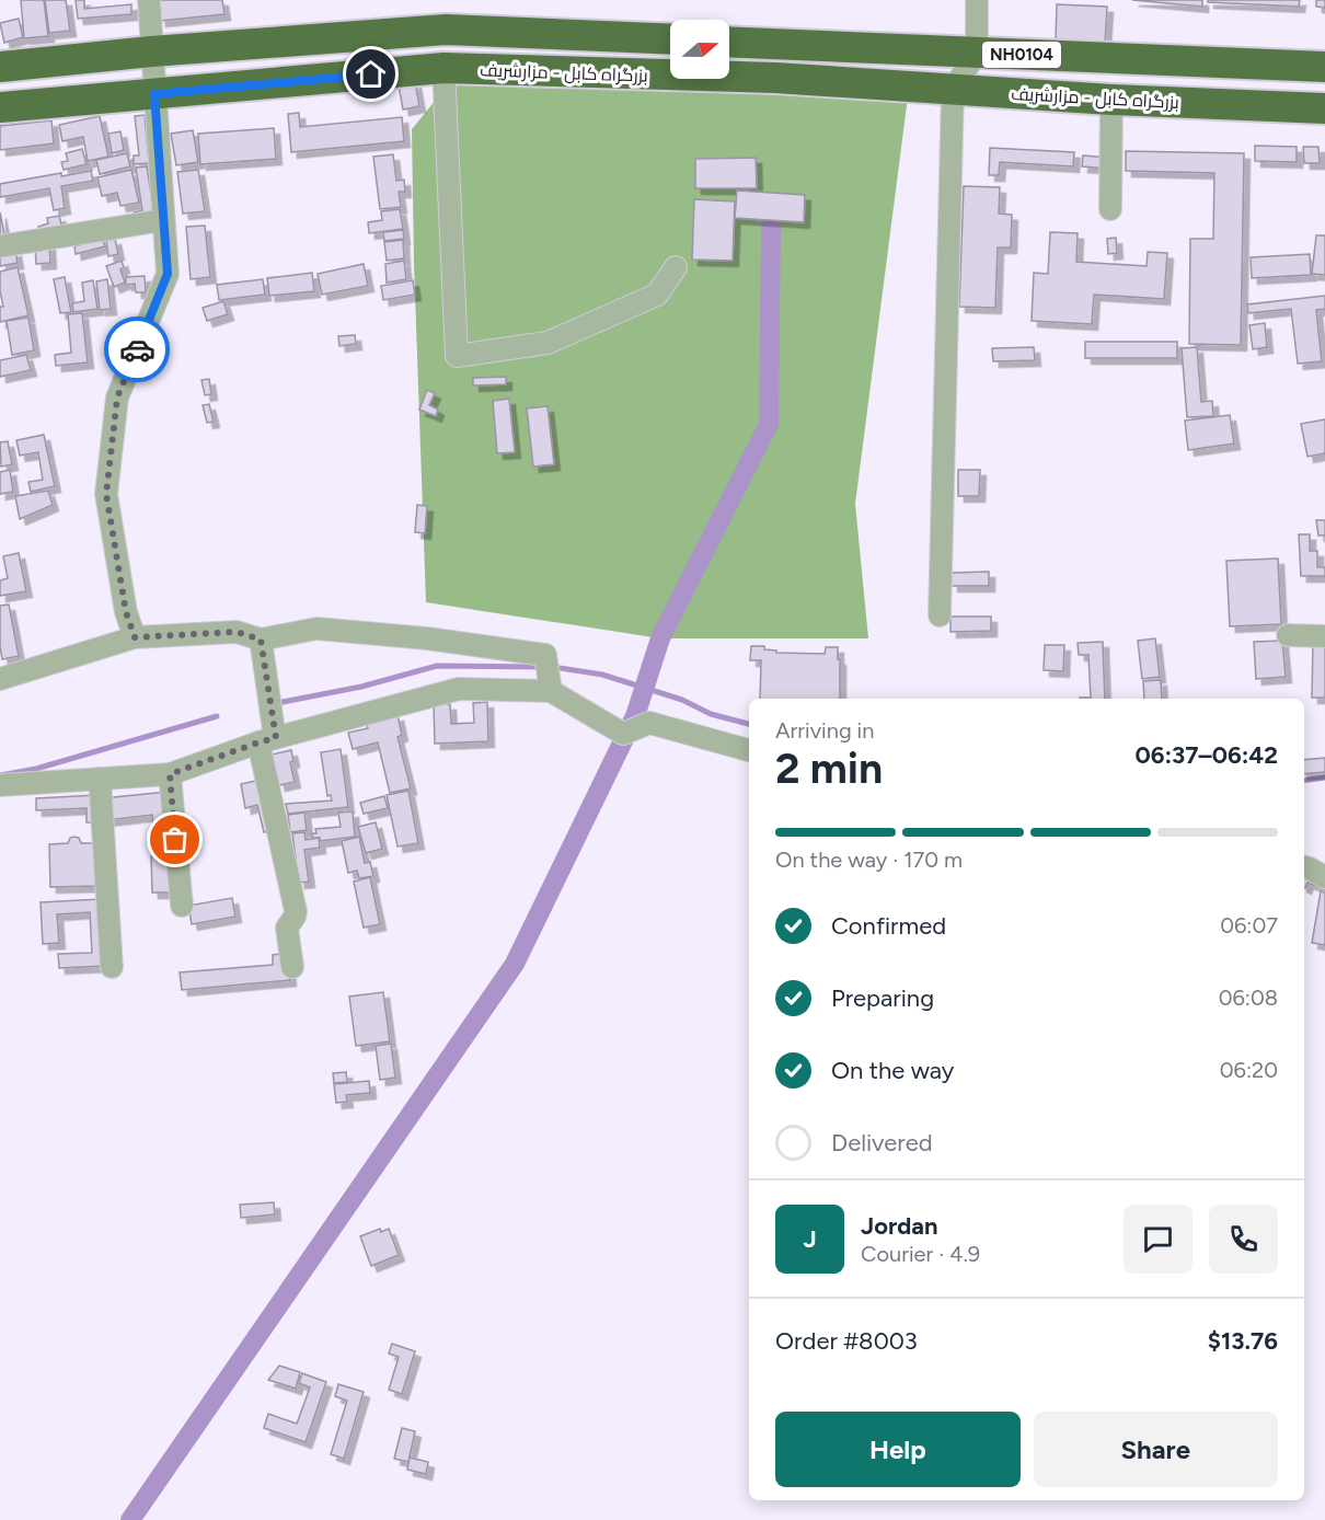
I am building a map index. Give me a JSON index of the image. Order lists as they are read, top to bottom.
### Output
{
  "streets": {
    "highway": ["NH0104", "بزرگراه کابل - مزارشریف"]
  },
  "north": "right",
  "page": {
    "heading": ["2 min", "Arriving in", "06:37–06:42"],
    "panel": [
      "Jordan",
      "Courier · 4.9",
      "Order #8003",
      "$13.76"
    ],
    "bar": "On the way · 170 m",
    "list": [
      ["Confirmed", "06:07"],
      ["Preparing", "06:08"],
      ["On the way", "06:20"],
      "Delivered"
    ],
    "round": "J",
    "buttons": ["Help", "Share"]
  }
}
